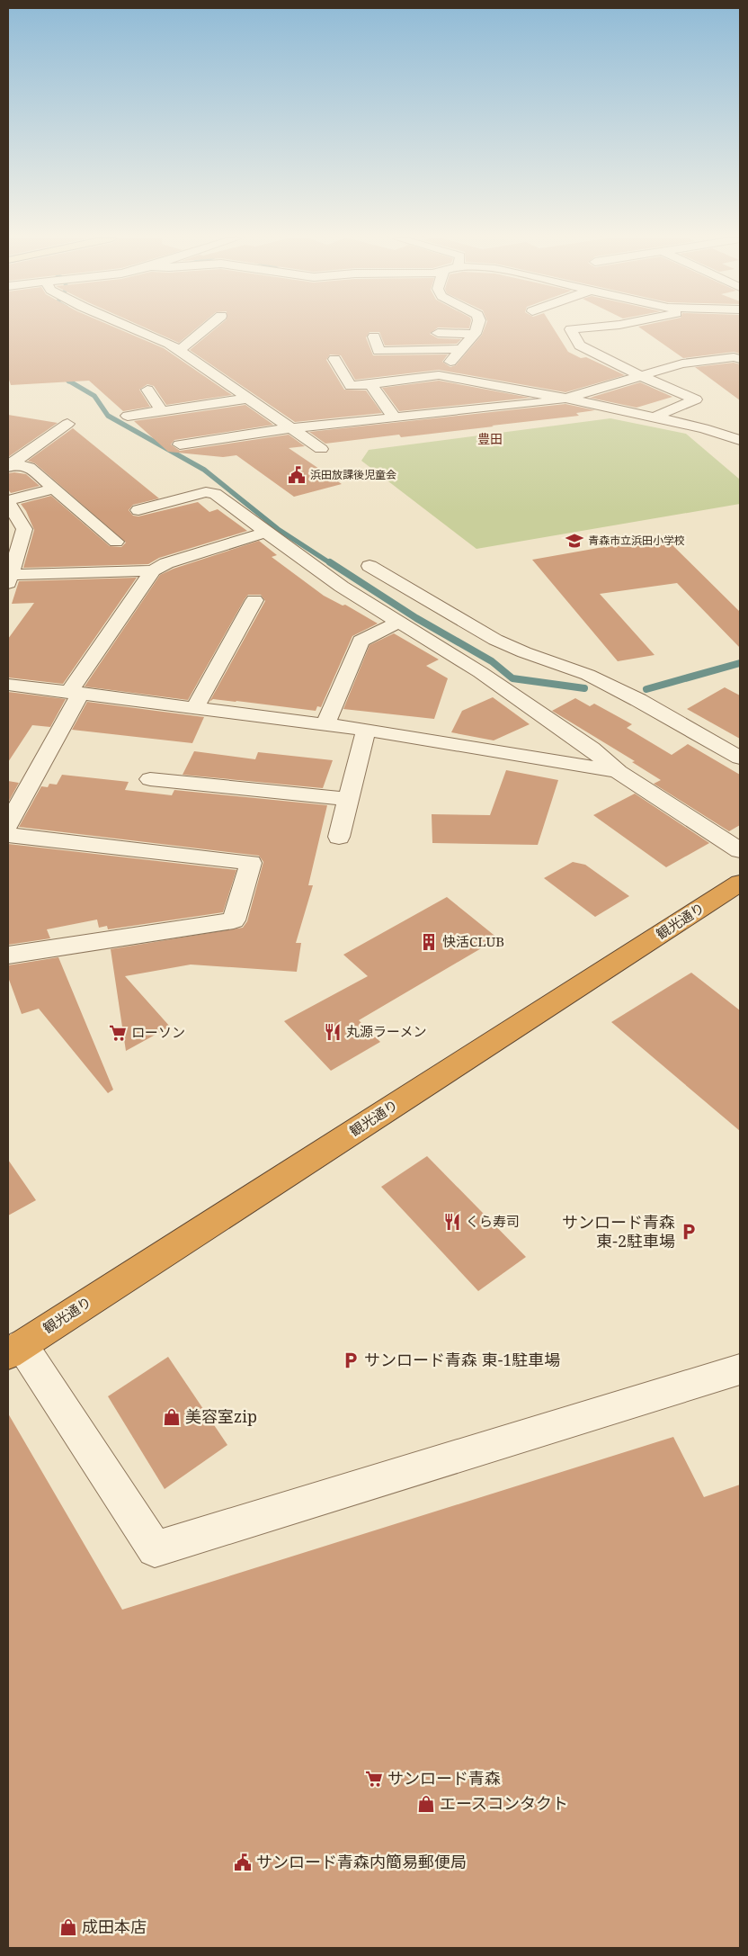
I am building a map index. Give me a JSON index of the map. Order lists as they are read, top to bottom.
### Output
{
  "streets": {
    "highway": ["観光通り"]
  },
  "districts": ["豊田"],
  "places": {
    "public building": ["浜田放課後児童会", "サンロード青森内簡易郵便局"],
    "school or university": ["青森市立浜田小学校"],
    "building": ["快活CLUB"],
    "restaurant": ["丸源ラーメン", "くら寿司"],
    "supermarket": ["ローソン", "サンロード青森"],
    "parking": ["サンロード青森 東-2駐車場", "サンロード青森 東-1駐車場"],
    "shop": ["美容室zip", "エースコンタクト", "成田本店"]
  }
}
